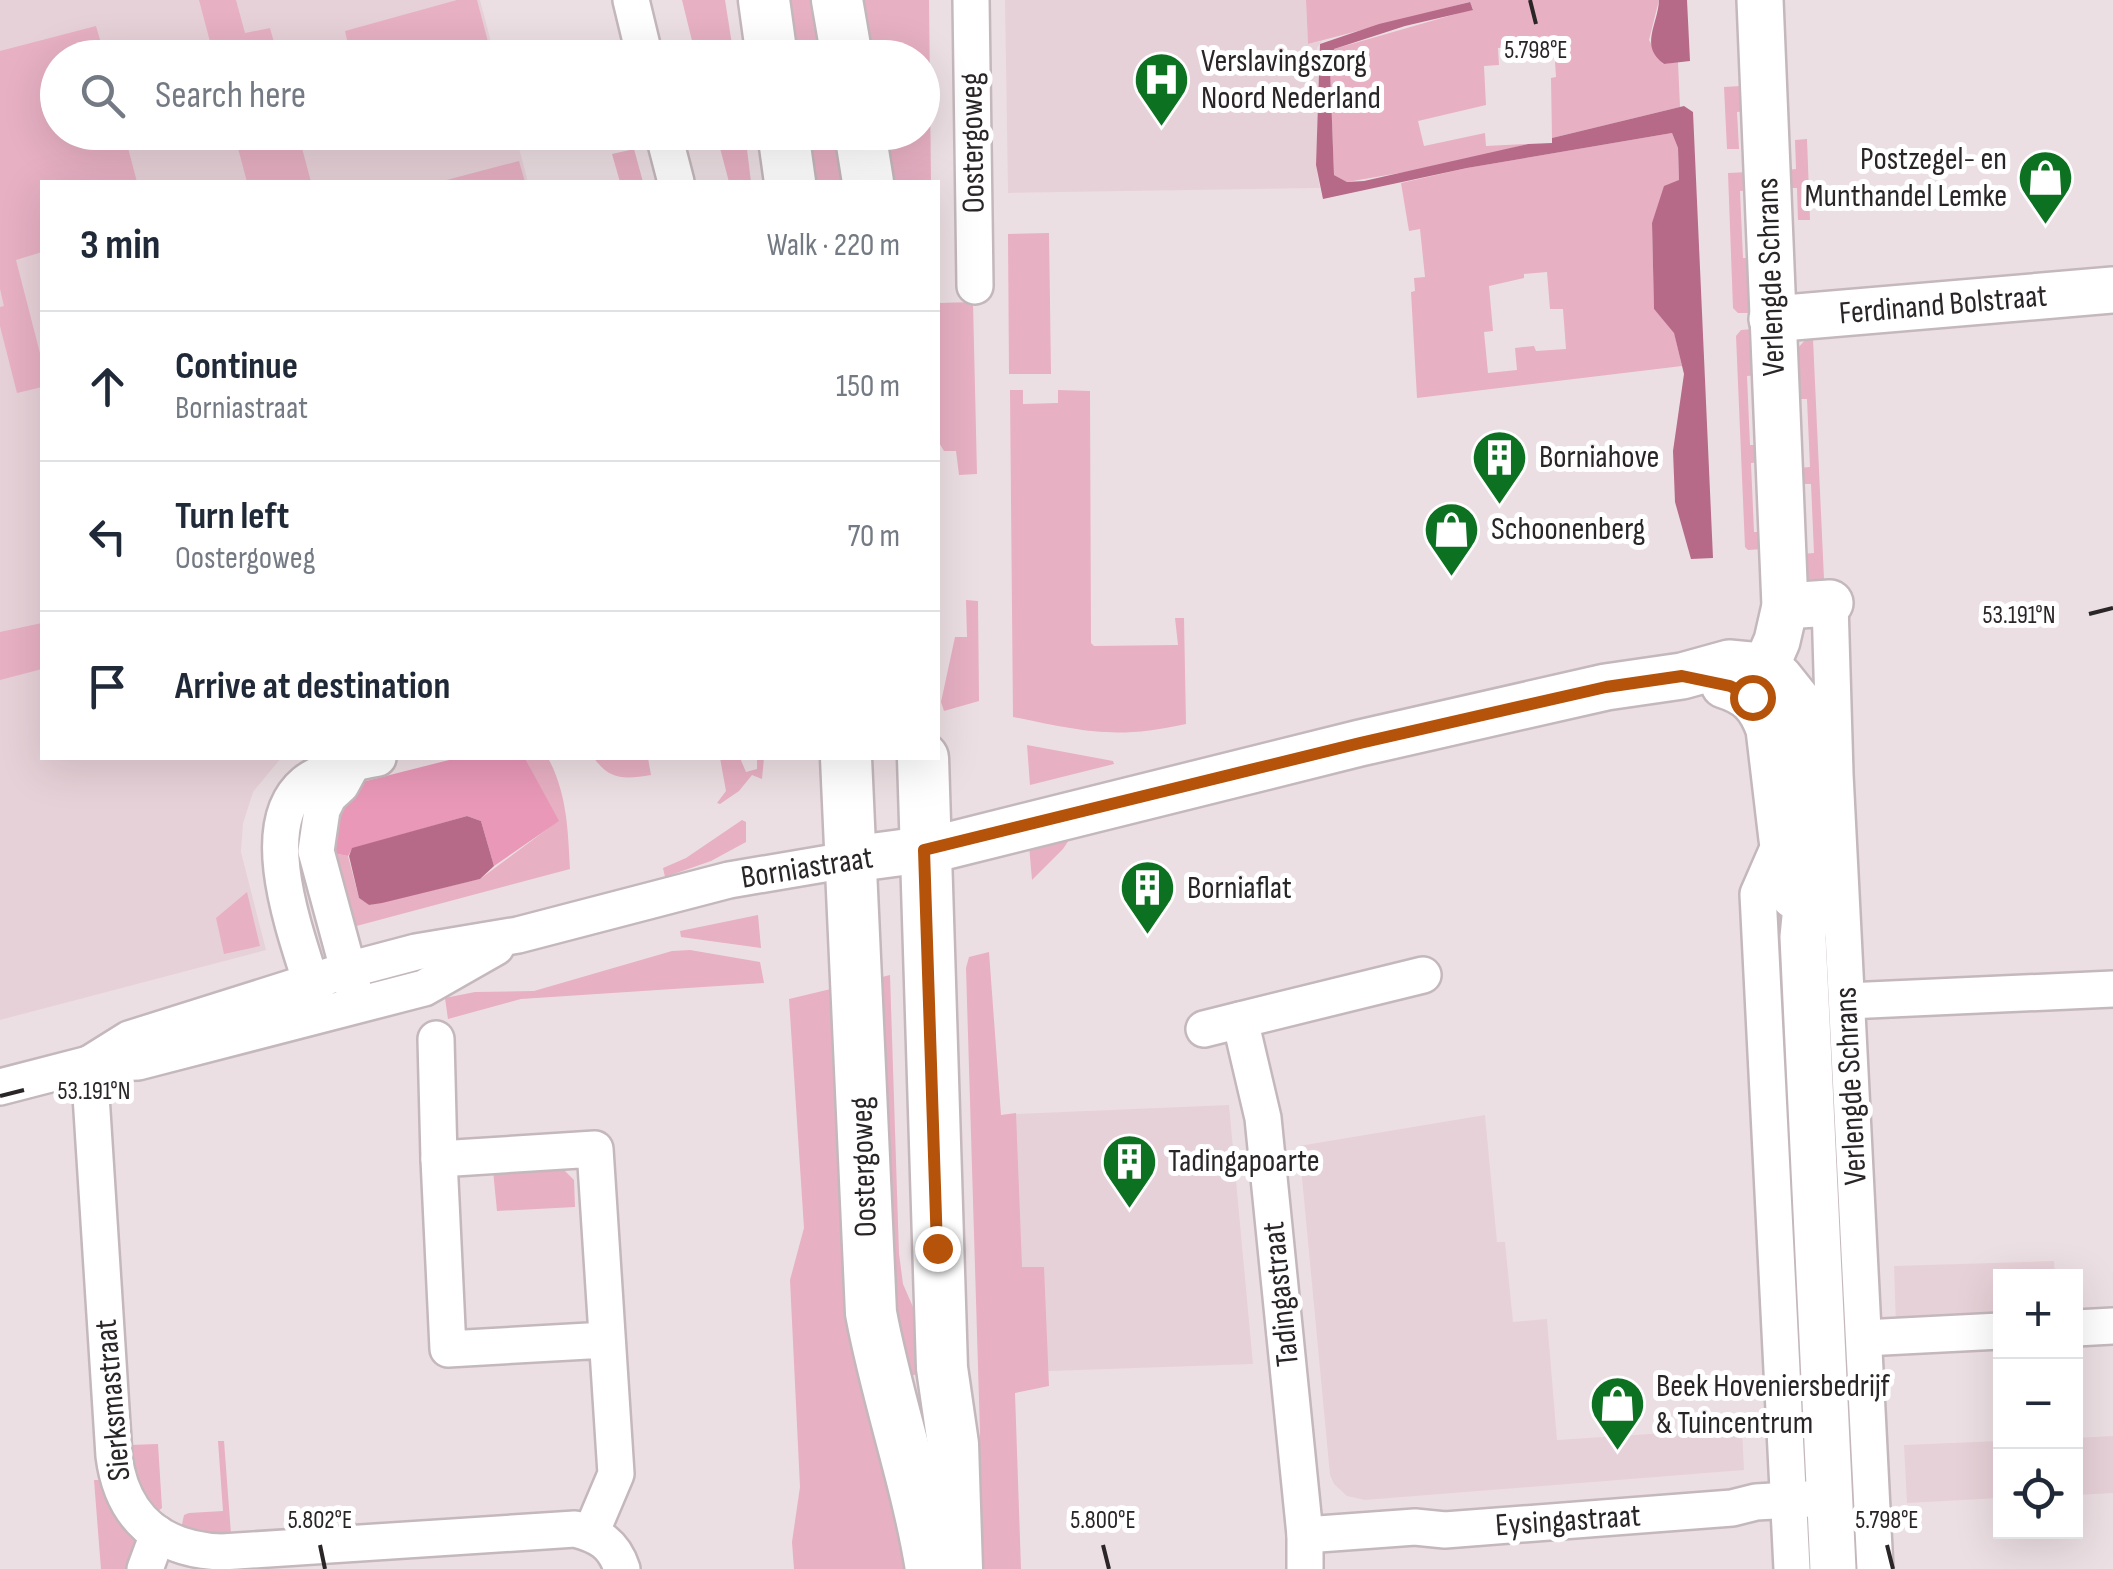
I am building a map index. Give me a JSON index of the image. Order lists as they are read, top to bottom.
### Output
{
  "streets": {
    "main road": ["Oostergoweg"],
    "street": [
      "Verlengde Schrans",
      "Ferdinand Bolstraat",
      "Borniastraat",
      "Tadingastraat",
      "Sierksmastraat",
      "Eysingastraat"
    ]
  },
  "crossings": [
    ["Oostergoweg", "Borniastraat"],
    ["Verlengde Schrans", "Ferdinand Bolstraat"],
    ["Verlengde Schrans", "Borniastraat"],
    ["Verlengde Schrans", "Eysingastraat"],
    ["Borniastraat", "Sierksmastraat"],
    ["Tadingastraat", "Eysingastraat"]
  ],
  "places": {
    "hospital": ["Verslavingszorg Noord Nederland"],
    "shop": ["Postzegel- en Munthandel Lemke", "Schoonenberg", "Beek Hoveniersbedrijf & Tuincentrum"],
    "building": ["Borniahove", "Borniaflat", "Tadingapoarte"]
  },
  "page": {
    "search": "Search here",
    "heading": ["3 min", "Walk · 220 m"],
    "list": [
      ["Continue", "Borniastraat", "150 m"],
      ["Turn left", "Oostergoweg", "70 m"],
      "Arrive at destination"
    ],
    "map_buttons": ["+", "−"]
  },
  "coordinates": [
    "5.798°E",
    "53.191°N",
    "5.802°E",
    "5.800°E"
  ]
}
